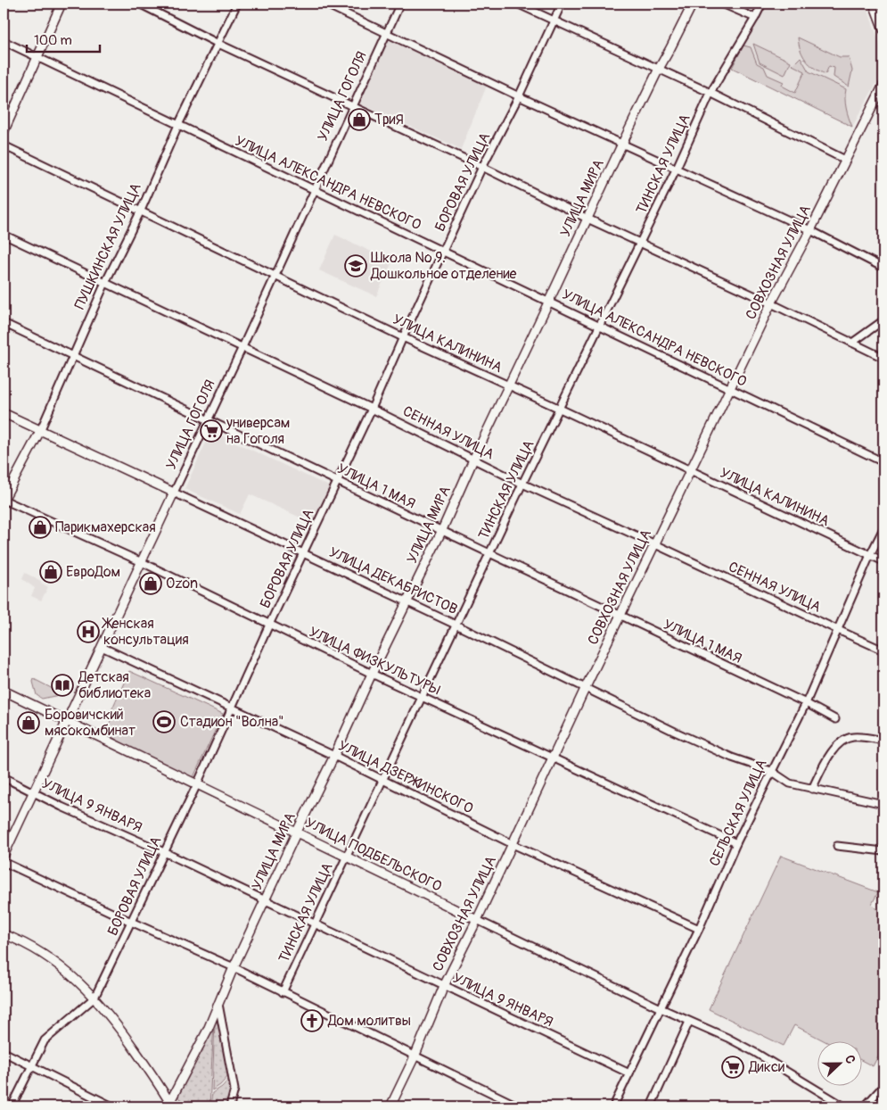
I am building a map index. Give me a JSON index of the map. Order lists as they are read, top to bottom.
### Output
{
  "streets": {
    "main road": [
      "УЛИЦА ГОГОЛЯ",
      "УЛИЦА МИРА",
      "ПУШКИНСКАЯ УЛИЦА",
      "СОВХОЗНАЯ УЛИЦА",
      "УЛИЦА ДЕКАБРИСТОВ",
      "УЛИЦА ПОДБЕЛЬСКОГО"
    ],
    "street": [
      "ТИНСКАЯ УЛИЦА",
      "БОРОВАЯ УЛИЦА",
      "УЛИЦА АЛЕКСАНДРА НЕВСКОГО",
      "УЛИЦА КАЛИНИНА",
      "СЕННАЯ УЛИЦА",
      "УЛИЦА 1 МАЯ",
      "УЛИЦА ФИЗКУЛЬТУРЫ",
      "УЛИЦА ДЗЕРЖИНСКОГО",
      "УЛИЦА 9 ЯНВАРЯ",
      "СЕЛЬСКАЯ УЛИЦА"
    ]
  },
  "crossings": [
    ["УЛИЦА ГОГОЛЯ", "УЛИЦА АЛЕКСАНДРА НЕВСКОГО"],
    ["УЛИЦА ГОГОЛЯ", "УЛИЦА КАЛИНИНА"],
    ["УЛИЦА ГОГОЛЯ", "СЕННАЯ УЛИЦА"],
    ["УЛИЦА ГОГОЛЯ", "УЛИЦА 1 МАЯ"],
    ["УЛИЦА ГОГОЛЯ", "УЛИЦА ДЕКАБРИСТОВ"],
    ["УЛИЦА ГОГОЛЯ", "УЛИЦА ФИЗКУЛЬТУРЫ"],
    ["УЛИЦА ГОГОЛЯ", "УЛИЦА ДЗЕРЖИНСКОГО"],
    ["УЛИЦА ГОГОЛЯ", "УЛИЦА 9 ЯНВАРЯ"],
    ["УЛИЦА ГОГОЛЯ", "УЛИЦА ПОДБЕЛЬСКОГО"],
    ["ТИНСКАЯ УЛИЦА", "УЛИЦА АЛЕКСАНДРА НЕВСКОГО"],
    ["ТИНСКАЯ УЛИЦА", "УЛИЦА КАЛИНИНА"],
    ["ТИНСКАЯ УЛИЦА", "СЕННАЯ УЛИЦА"],
    ["ТИНСКАЯ УЛИЦА", "УЛИЦА 1 МАЯ"],
    ["ТИНСКАЯ УЛИЦА", "УЛИЦА ДЕКАБРИСТОВ"],
    ["ТИНСКАЯ УЛИЦА", "УЛИЦА ФИЗКУЛЬТУРЫ"],
    ["ТИНСКАЯ УЛИЦА", "УЛИЦА ДЗЕРЖИНСКОГО"],
    ["ТИНСКАЯ УЛИЦА", "УЛИЦА 9 ЯНВАРЯ"],
    ["ТИНСКАЯ УЛИЦА", "УЛИЦА ПОДБЕЛЬСКОГО"],
    ["БОРОВАЯ УЛИЦА", "УЛИЦА АЛЕКСАНДРА НЕВСКОГО"],
    ["БОРОВАЯ УЛИЦА", "УЛИЦА КАЛИНИНА"],
    ["БОРОВАЯ УЛИЦА", "СЕННАЯ УЛИЦА"],
    ["БОРОВАЯ УЛИЦА", "УЛИЦА 1 МАЯ"],
    ["БОРОВАЯ УЛИЦА", "УЛИЦА ДЕКАБРИСТОВ"],
    ["БОРОВАЯ УЛИЦА", "УЛИЦА ФИЗКУЛЬТУРЫ"],
    ["БОРОВАЯ УЛИЦА", "УЛИЦА ДЗЕРЖИНСКОГО"],
    ["БОРОВАЯ УЛИЦА", "УЛИЦА 9 ЯНВАРЯ"],
    ["БОРОВАЯ УЛИЦА", "УЛИЦА ПОДБЕЛЬСКОГО"],
    ["УЛИЦА АЛЕКСАНДРА НЕВСКОГО", "УЛИЦА МИРА"],
    ["УЛИЦА АЛЕКСАНДРА НЕВСКОГО", "ПУШКИНСКАЯ УЛИЦА"],
    ["УЛИЦА АЛЕКСАНДРА НЕВСКОГО", "СОВХОЗНАЯ УЛИЦА"],
    ["УЛИЦА МИРА", "УЛИЦА КАЛИНИНА"],
    ["УЛИЦА МИРА", "СЕННАЯ УЛИЦА"],
    ["УЛИЦА МИРА", "УЛИЦА 1 МАЯ"],
    ["УЛИЦА МИРА", "УЛИЦА ДЕКАБРИСТОВ"],
    ["УЛИЦА МИРА", "УЛИЦА ФИЗКУЛЬТУРЫ"],
    ["УЛИЦА МИРА", "УЛИЦА ДЗЕРЖИНСКОГО"],
    ["УЛИЦА МИРА", "УЛИЦА 9 ЯНВАРЯ"],
    ["УЛИЦА МИРА", "УЛИЦА ПОДБЕЛЬСКОГО"],
    ["ПУШКИНСКАЯ УЛИЦА", "УЛИЦА КАЛИНИНА"],
    ["ПУШКИНСКАЯ УЛИЦА", "СЕННАЯ УЛИЦА"],
    ["ПУШКИНСКАЯ УЛИЦА", "УЛИЦА 1 МАЯ"],
    ["ПУШКИНСКАЯ УЛИЦА", "УЛИЦА ДЕКАБРИСТОВ"],
    ["ПУШКИНСКАЯ УЛИЦА", "УЛИЦА ФИЗКУЛЬТУРЫ"],
    ["СОВХОЗНАЯ УЛИЦА", "УЛИЦА КАЛИНИНА"],
    ["СОВХОЗНАЯ УЛИЦА", "СЕННАЯ УЛИЦА"],
    ["СОВХОЗНАЯ УЛИЦА", "УЛИЦА 1 МАЯ"],
    ["СОВХОЗНАЯ УЛИЦА", "УЛИЦА ДЕКАБРИСТОВ"],
    ["СОВХОЗНАЯ УЛИЦА", "УЛИЦА ФИЗКУЛЬТУРЫ"],
    ["СОВХОЗНАЯ УЛИЦА", "УЛИЦА ДЗЕРЖИНСКОГО"],
    ["СОВХОЗНАЯ УЛИЦА", "УЛИЦА 9 ЯНВАРЯ"],
    ["СОВХОЗНАЯ УЛИЦА", "УЛИЦА ПОДБЕЛЬСКОГО"],
    ["УЛИЦА КАЛИНИНА", "СЕЛЬСКАЯ УЛИЦА"],
    ["СЕННАЯ УЛИЦА", "СЕЛЬСКАЯ УЛИЦА"],
    ["УЛИЦА 1 МАЯ", "СЕЛЬСКАЯ УЛИЦА"],
    ["УЛИЦА ДЕКАБРИСТОВ", "СЕЛЬСКАЯ УЛИЦА"],
    ["УЛИЦА ФИЗКУЛЬТУРЫ", "СЕЛЬСКАЯ УЛИЦА"],
    ["УЛИЦА ДЗЕРЖИНСКОГО", "СЕЛЬСКАЯ УЛИЦА"],
    ["УЛИЦА 9 ЯНВАРЯ", "СЕЛЬСКАЯ УЛИЦА"],
    ["СЕЛЬСКАЯ УЛИЦА", "УЛИЦА ПОДБЕЛЬСКОГО"]
  ],
  "places": {
    "shop": [
      "ТриЯ",
      "Парикмахерская",
      "ЕвроДом",
      "Ozon",
      "Боровичский мясокомбинат"
    ],
    "school or university": ["Школа № 9. Дошкольное отделение"],
    "supermarket": ["универсам на Гоголя", "Дикси"],
    "hospital": ["Женская консультация"],
    "library": ["Детская библиотека"],
    "sports": ["Стадион \"Волна\""],
    "church": ["Дом молитвы"]
  },
  "scale_bar": "100 m",
  "north": "right"
}
